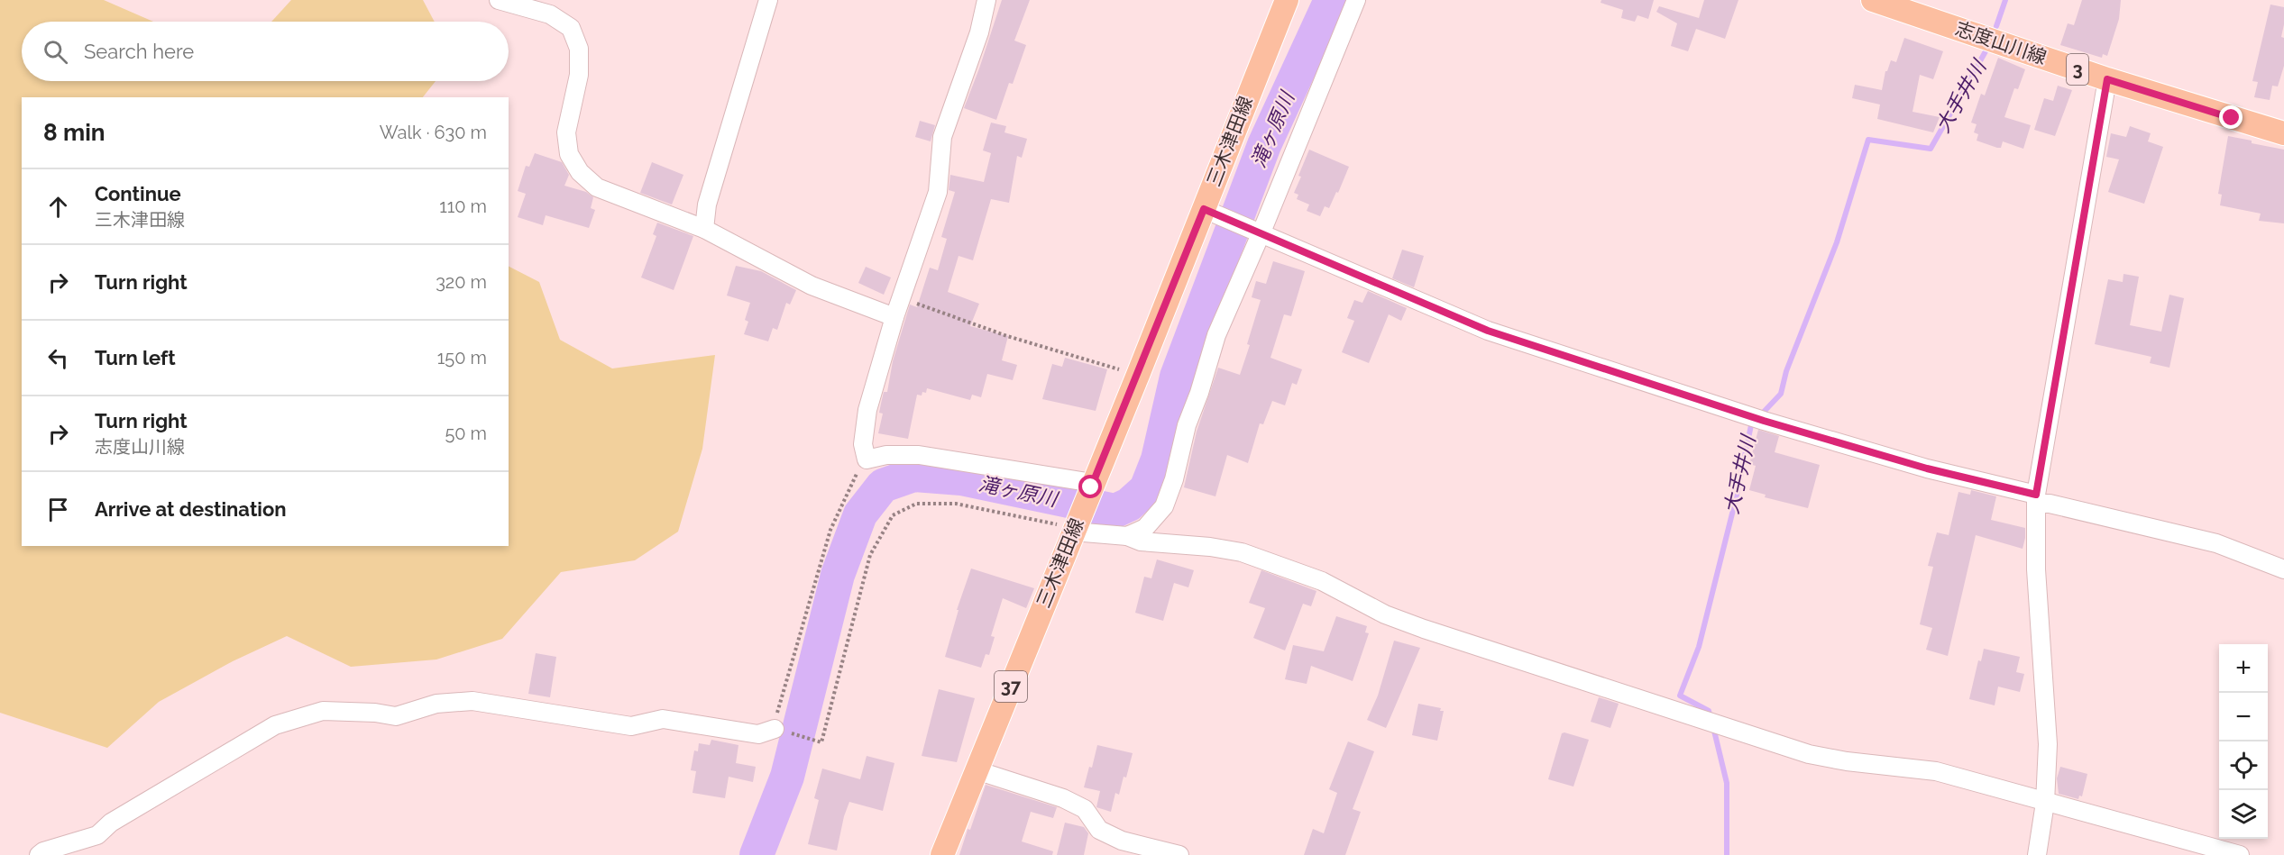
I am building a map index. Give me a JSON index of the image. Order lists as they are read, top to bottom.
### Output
{
  "streets": {
    "main road": [
      "志度山川線",
      "3",
      "三木津田線",
      "37"
    ]
  },
  "water": ["大手井川", "滝ヶ原川"],
  "page": {
    "search": "Search here",
    "heading": ["8 min", "Walk · 630 m"],
    "list": [
      ["Continue", "三木津田線", "110 m"],
      ["Turn right", "320 m"],
      ["Turn left", "150 m"],
      ["Turn right", "志度山川線", "50 m"],
      "Arrive at destination"
    ],
    "map_buttons": ["+", "−"]
  }
}
